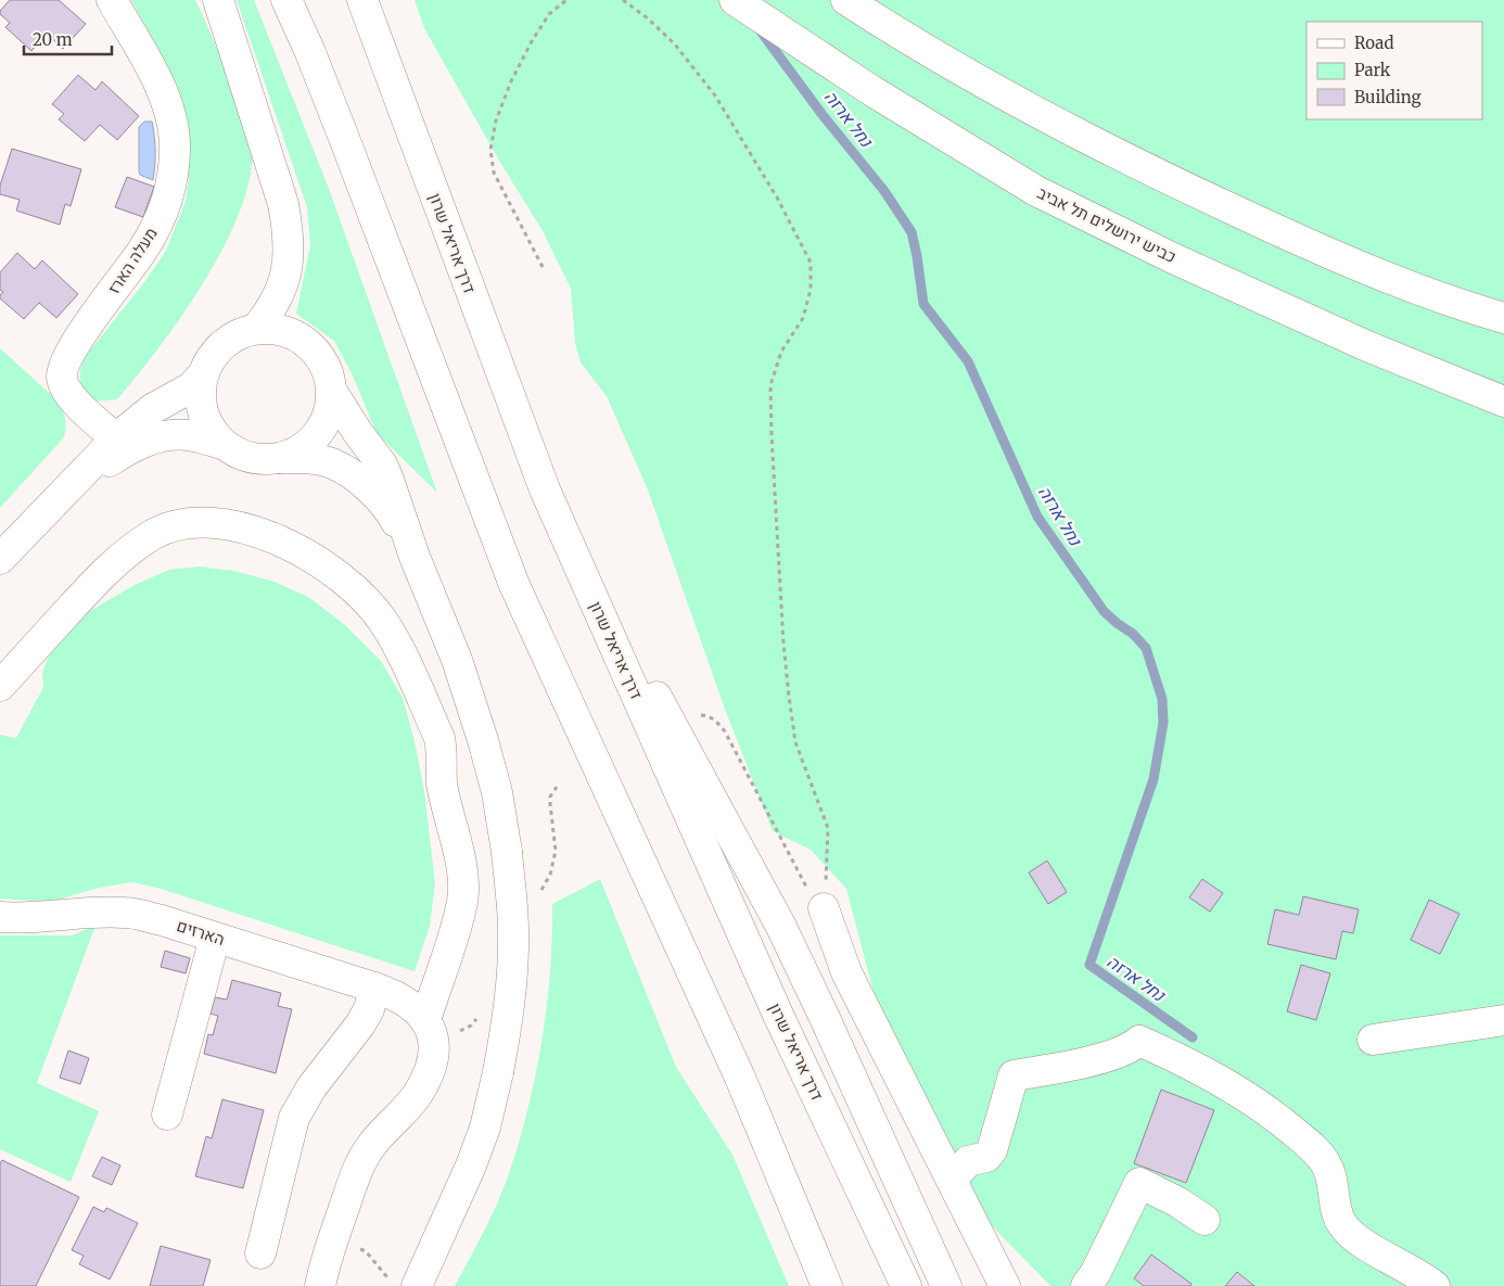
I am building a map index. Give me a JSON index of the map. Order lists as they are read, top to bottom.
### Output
{
  "streets": {
    "main road": [
      "כביש ירושלים תל אביב",
      "דרך אריאל שרון",
      "מעלה הארז",
      "הארזים"
    ]
  },
  "water": ["נחל ארזה"],
  "legend": ["Road", "Park", "Building"],
  "scale_bar": "20 m"
}
